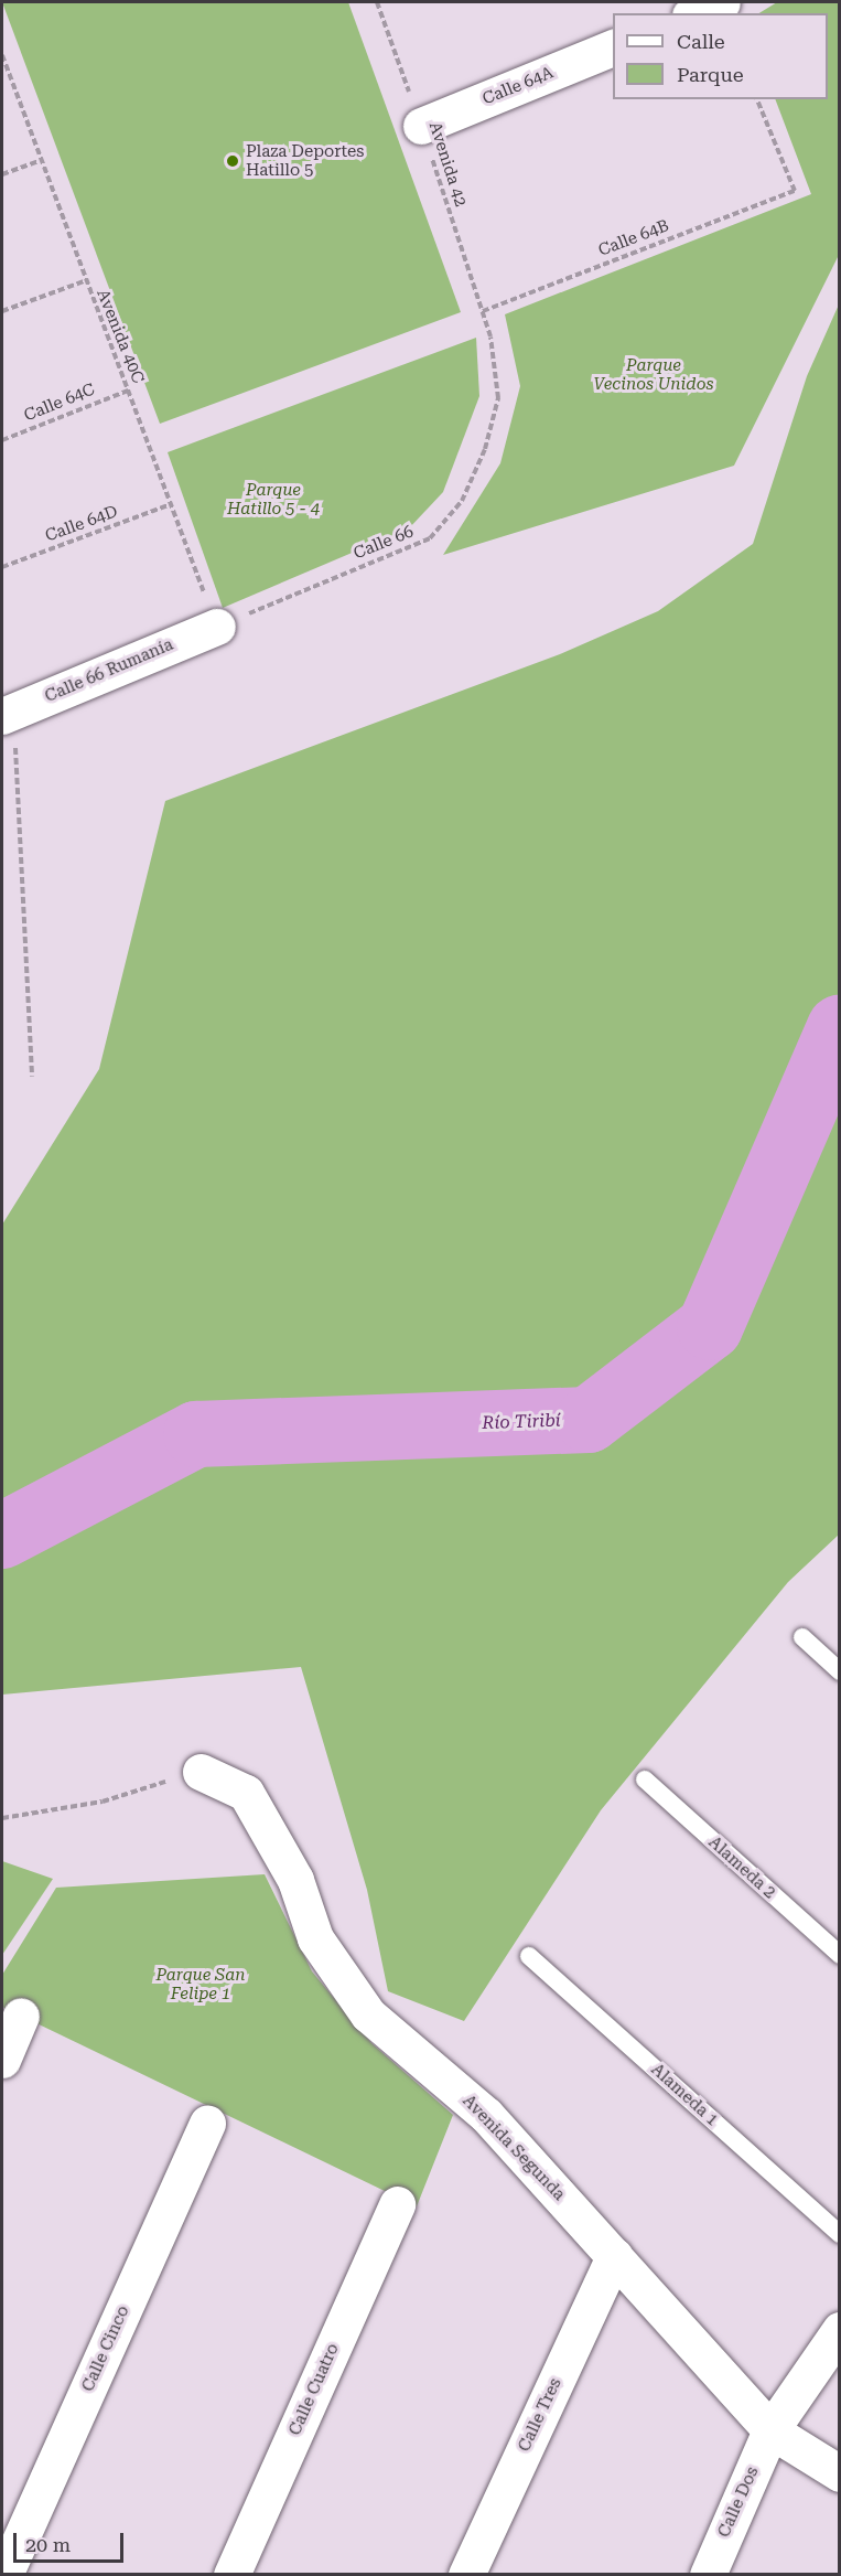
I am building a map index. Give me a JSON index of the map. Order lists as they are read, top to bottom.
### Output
{
  "streets": {
    "street": [
      "Calle 64A",
      "Calle 66 Rumanía",
      "Avenida Segunda",
      "Calle Cinco",
      "Calle Cuatro",
      "Calle Tres",
      "Calle Dos"
    ],
    "lane": ["Alameda 2", "Alameda 1"],
    "path": [
      "Avenida 42",
      "Calle 64B",
      "Avenida 40C",
      "Calle 64C",
      "Calle 64D",
      "Calle 66"
    ]
  },
  "crossings": [
    ["Calle 64A", "Avenida 42"],
    ["Avenida 42", "Calle 64B"],
    ["Avenida 42", "Calle 66"],
    ["Avenida 40C", "Calle 64C"],
    ["Avenida 40C", "Calle 64D"],
    ["Avenida 40C", "Calle 66"],
    ["Avenida 40C", "Calle 66 Rumanía"],
    ["Calle 66", "Calle 66 Rumanía"],
    ["Avenida Segunda", "Calle Tres"],
    ["Avenida Segunda", "Calle Dos"]
  ],
  "water": ["Río Tiribí"],
  "parks": ["Parque Vecinos Unidos", "Parque Hatillo 5 - 4", "Parque San Felipe 1"],
  "places": ["Plaza Deportes Hatillo 5"],
  "legend": ["Calle", "Parque"],
  "scale_bar": "20 m"
}
